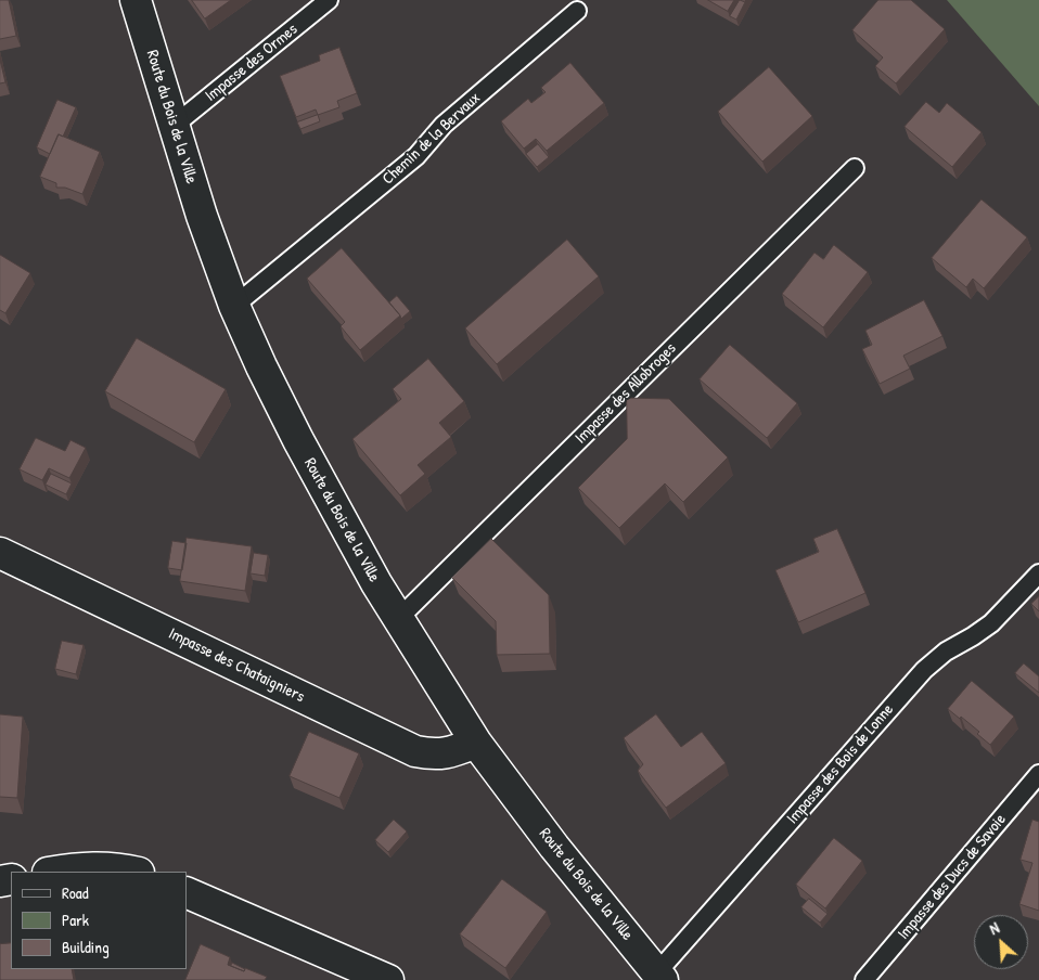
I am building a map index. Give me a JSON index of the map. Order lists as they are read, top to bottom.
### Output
{
  "streets": {
    "street": ["Route du Bois de la Ville", "Impasse des Chataigniers"],
    "lane": [
      "Impasse des Ormes",
      "Chemin de la Bervaux",
      "Impasse des Allobroges",
      "Impasse des Bois de Lonne",
      "Impasse des Ducs de Savoie"
    ]
  },
  "crossings": [
    ["Impasse des Ormes", "Route du Bois de la Ville"],
    ["Route du Bois de la Ville", "Chemin de la Bervaux"],
    ["Route du Bois de la Ville", "Impasse des Allobroges"],
    ["Route du Bois de la Ville", "Impasse des Chataigniers"],
    ["Route du Bois de la Ville", "Impasse des Bois de Lonne"]
  ],
  "legend": ["Road", "Park", "Building"],
  "north": "top left"
}
